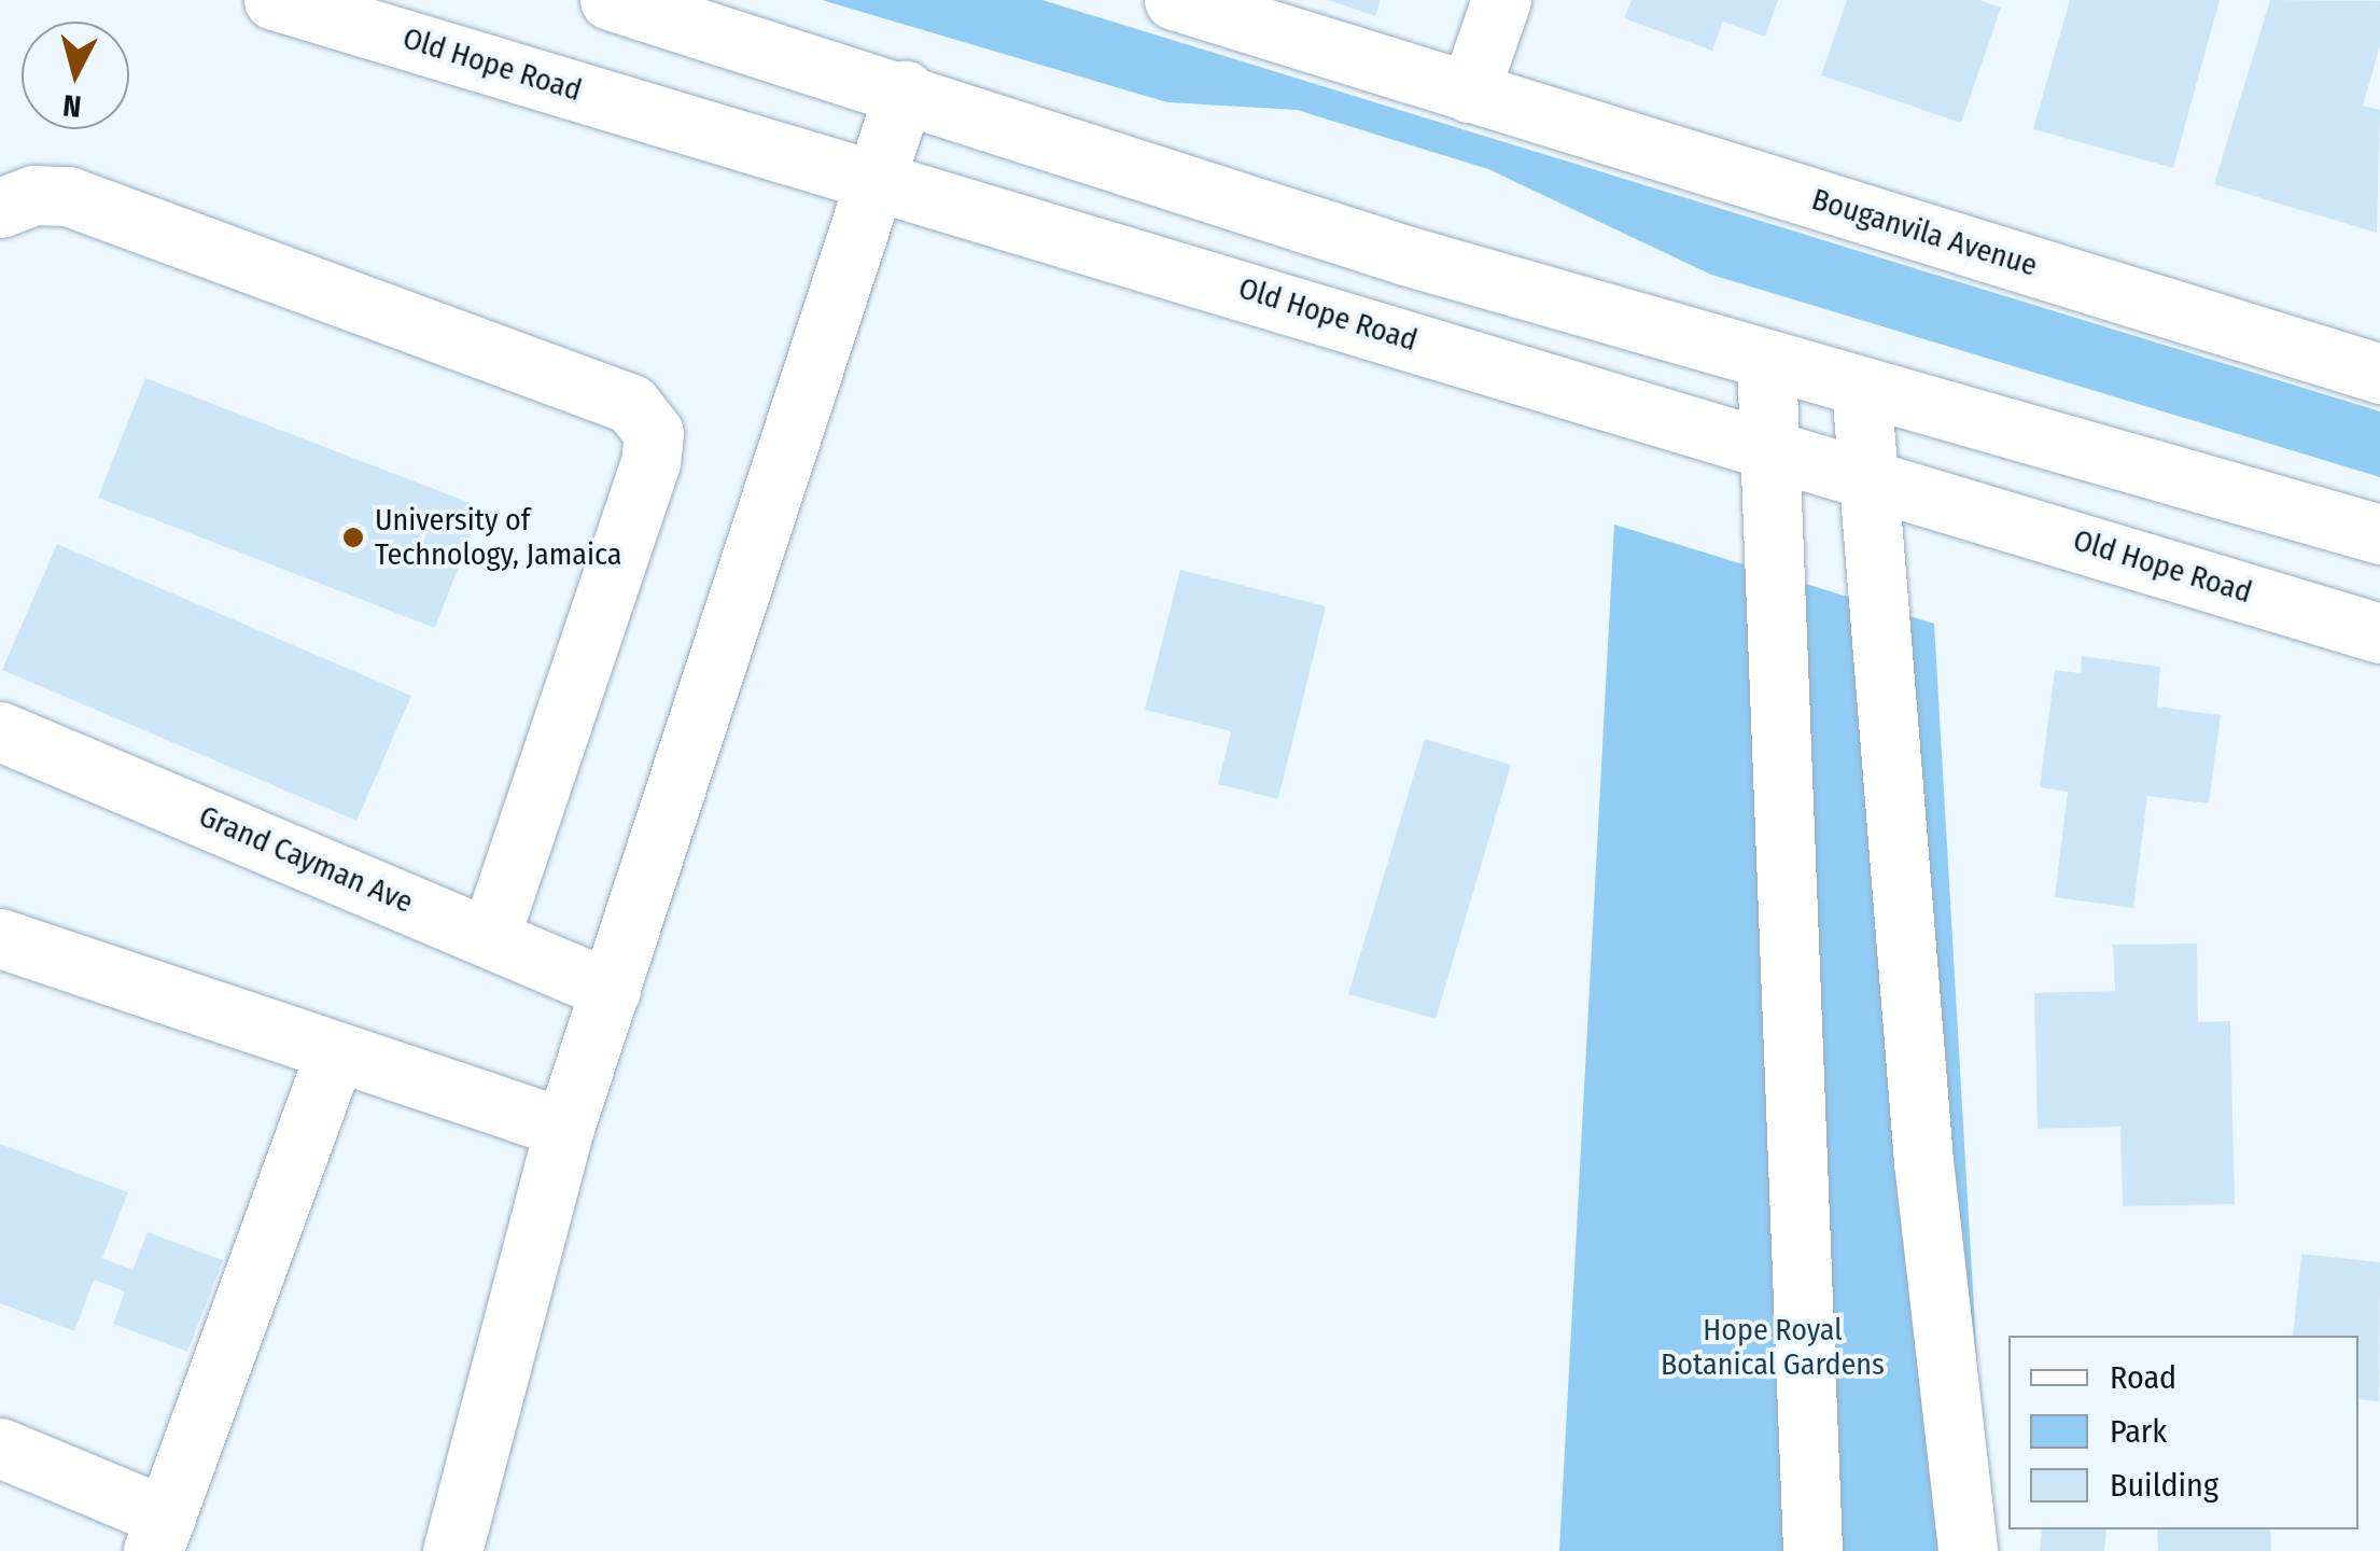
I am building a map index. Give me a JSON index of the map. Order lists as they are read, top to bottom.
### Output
{
  "streets": {
    "main road": ["Old Hope Road", "Bouganvila Avenue", "Grand Cayman Ave"]
  },
  "parks": ["Hope Royal Botanical Gardens"],
  "places": ["University of Technology, Jamaica"],
  "legend": ["Road", "Park", "Building"],
  "north": "bottom"
}
